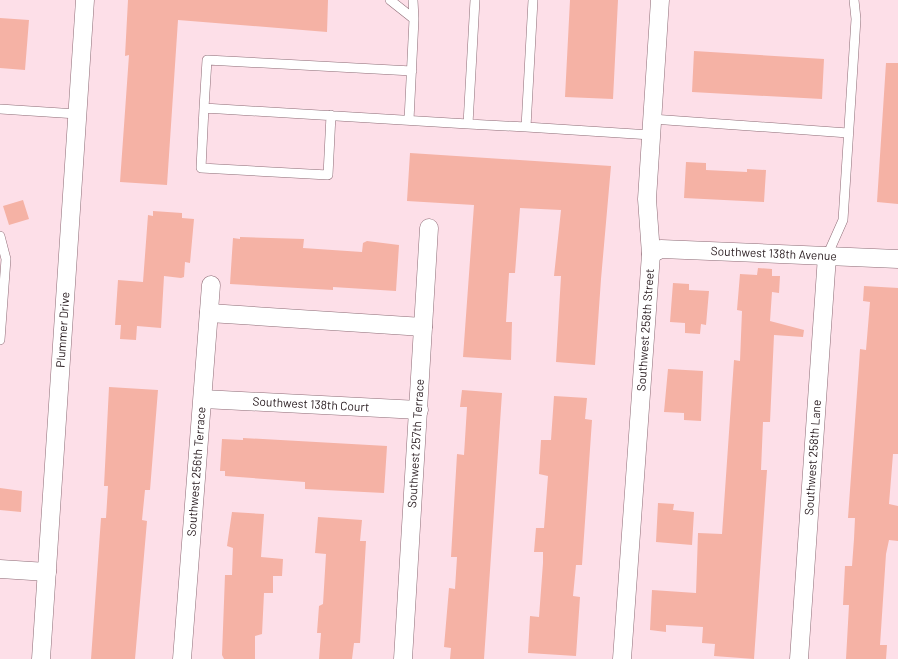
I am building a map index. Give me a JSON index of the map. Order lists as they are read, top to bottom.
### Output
{
  "streets": {
    "street": [
      "Southwest 138th Avenue",
      "Plummer Drive",
      "Southwest 258th Street",
      "Southwest 138th Court",
      "Southwest 257th Terrace",
      "Southwest 258th Lane",
      "Southwest 256th Terrace"
    ]
  },
  "crossings": [
    ["Southwest 138th Avenue", "Southwest 258th Street"],
    ["Southwest 138th Avenue", "Southwest 258th Lane"],
    ["Southwest 138th Court", "Southwest 257th Terrace"],
    ["Southwest 138th Court", "Southwest 256th Terrace"]
  ]
}
